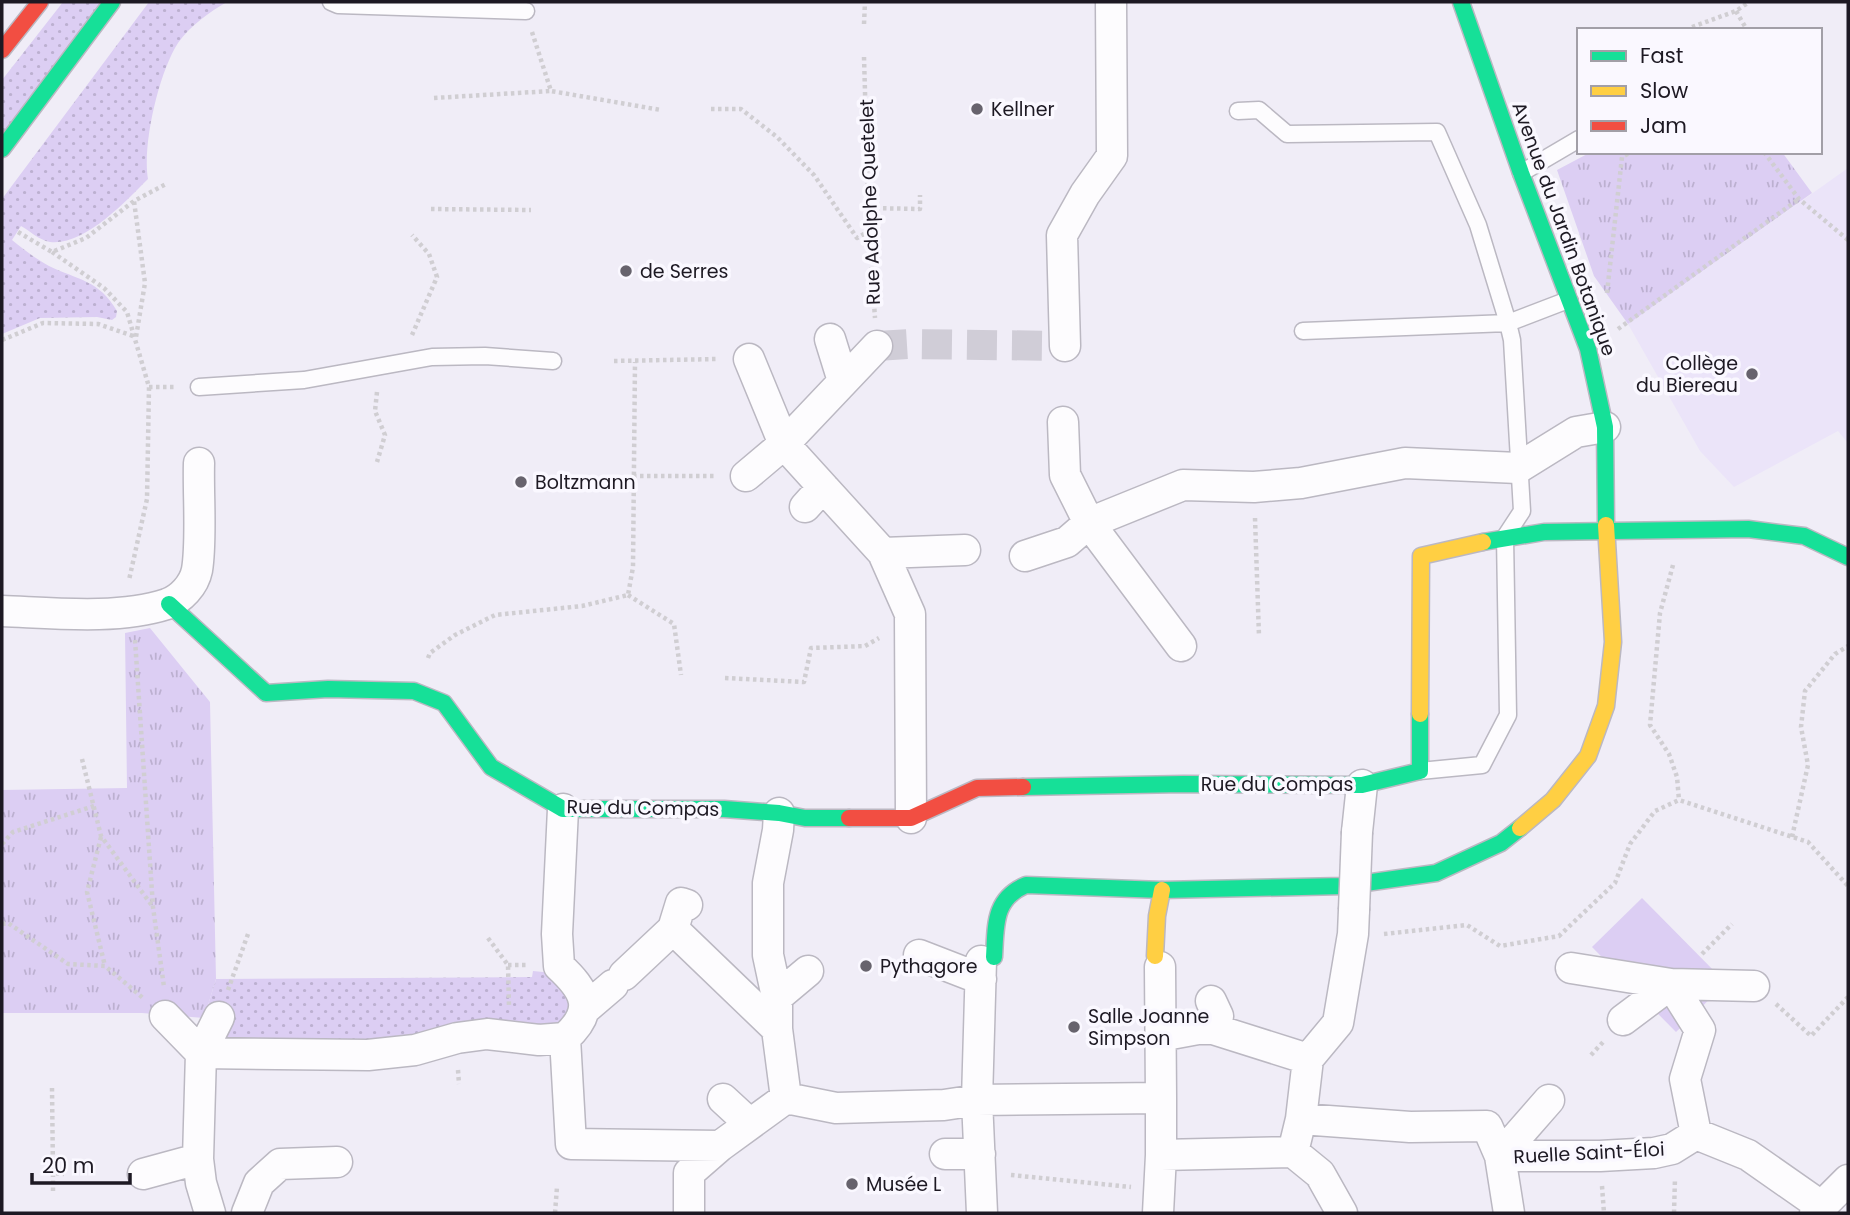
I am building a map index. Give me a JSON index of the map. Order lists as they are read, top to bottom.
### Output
{
  "streets": {
    "street": ["Avenue du Jardin Botanique", "Rue du Compas", "Ruelle Saint-Éloi"],
    "path": ["Rue Adolphe Quetelet"]
  },
  "places": [
    "Kellner",
    "de Serres",
    "Collège du Biereau",
    "Boltzmann",
    "Pythagore",
    "Salle Joanne Simpson",
    "Musée L"
  ],
  "legend": ["Fast", "Slow", "Jam"],
  "scale_bar": "20 m"
}
